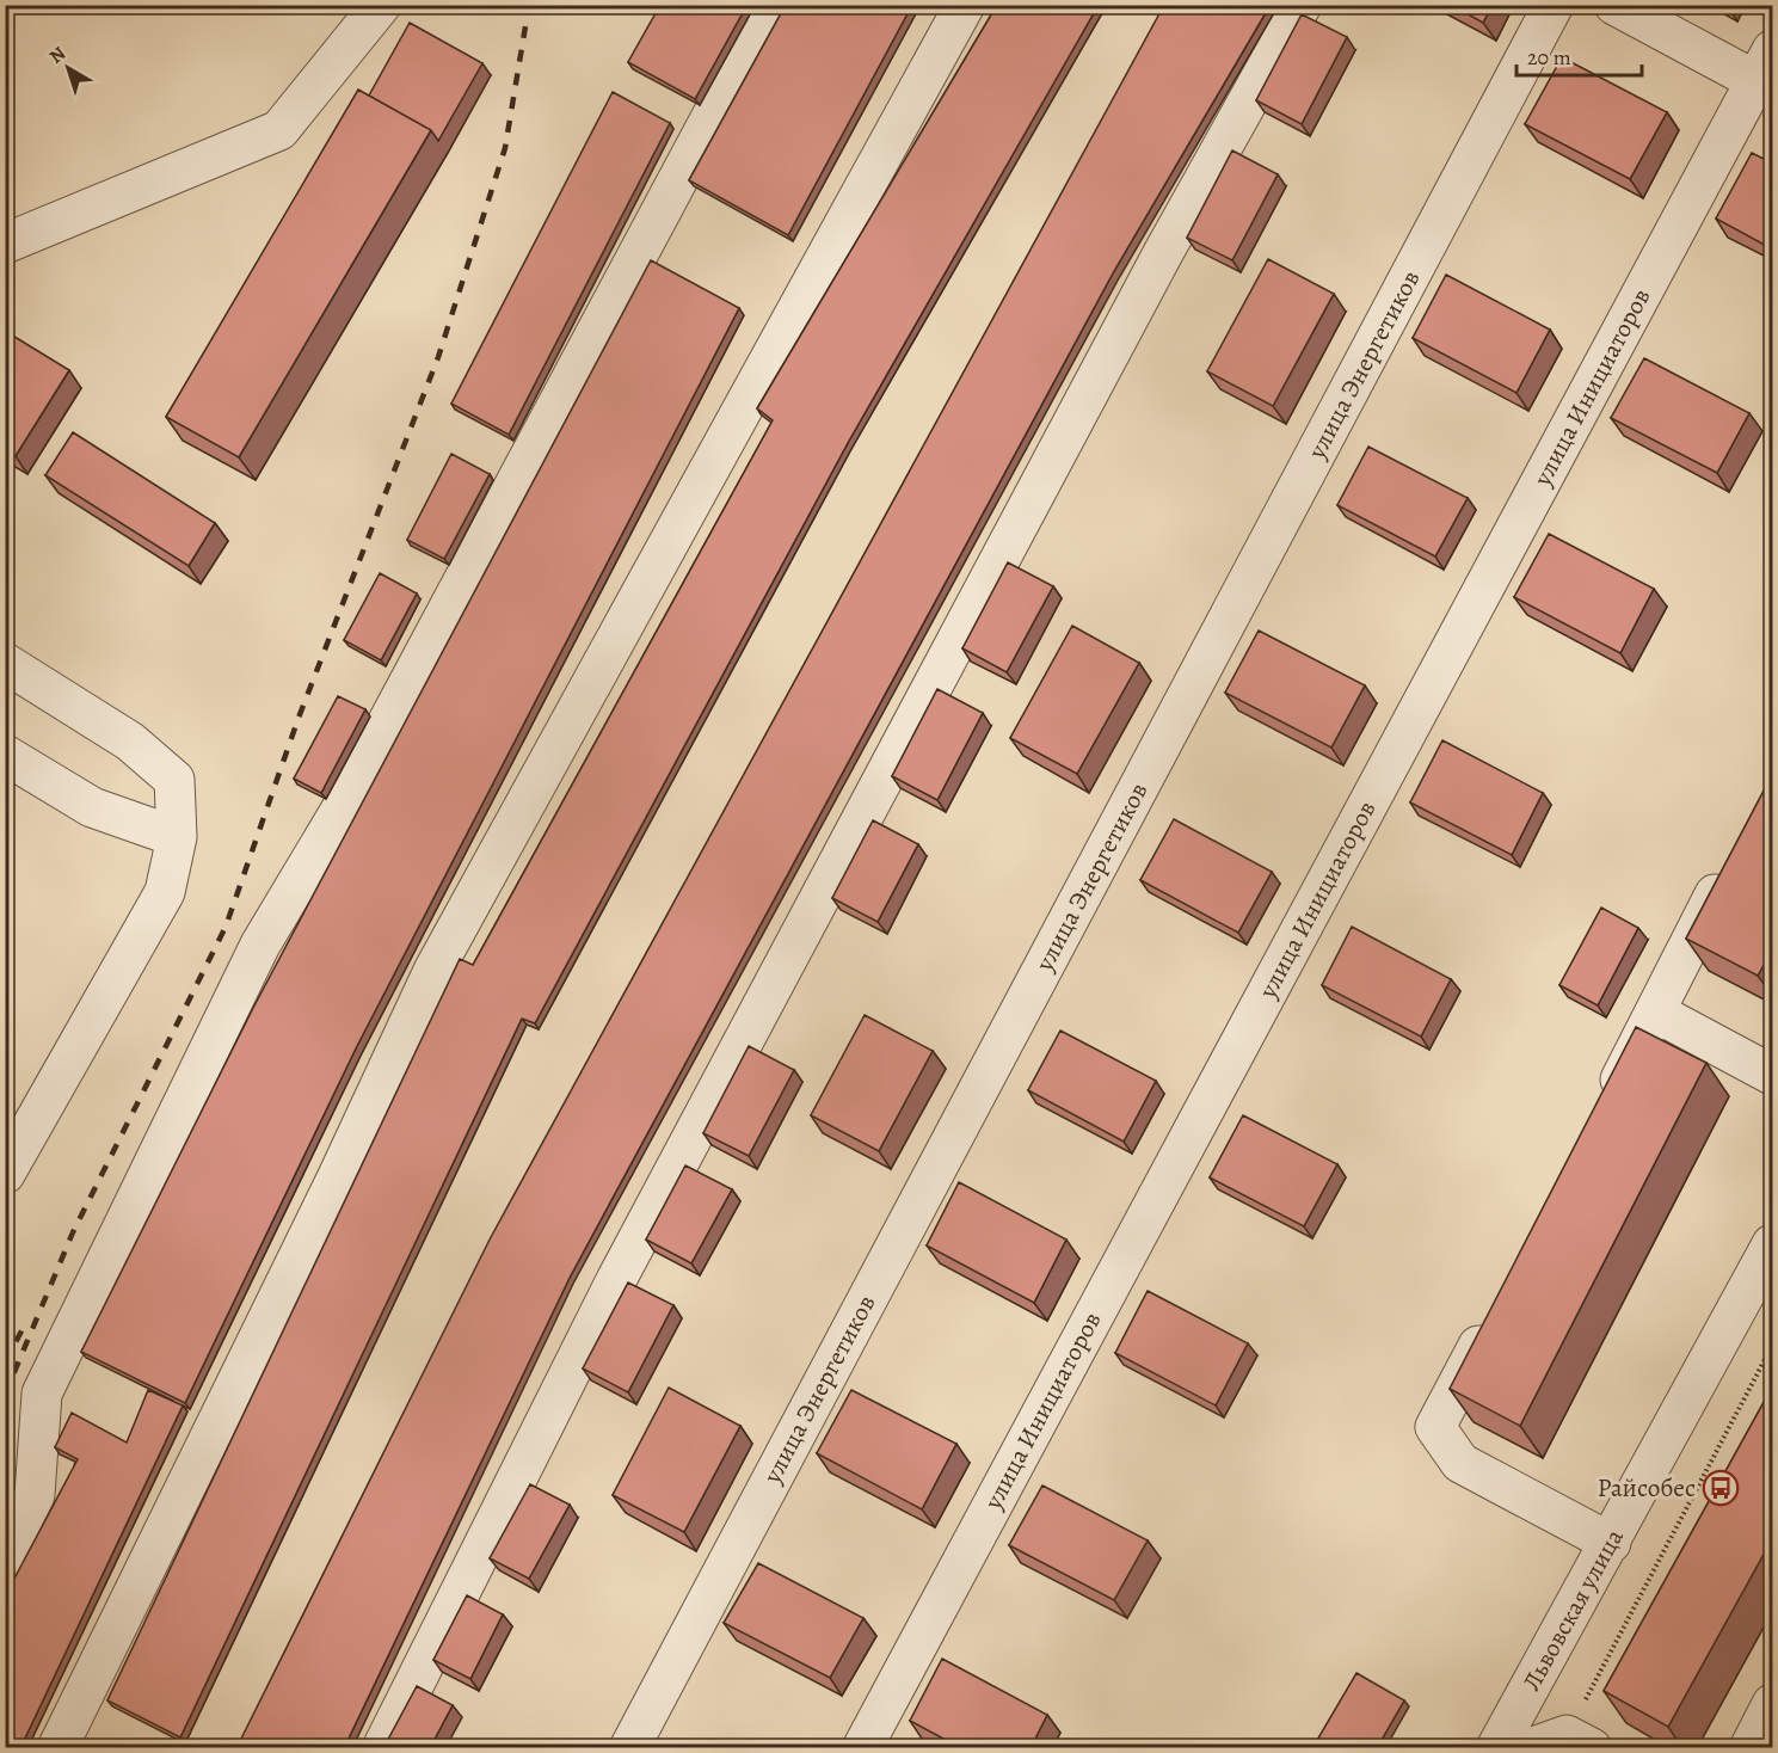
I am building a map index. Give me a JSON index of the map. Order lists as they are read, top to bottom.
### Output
{
  "streets": {
    "street": ["улица Энергетиков", "улица Инициаторов", "Львовская улица"]
  },
  "places": {
    "bus stop": ["Райсобес"]
  },
  "scale_bar": "20 m",
  "north": "top left"
}
